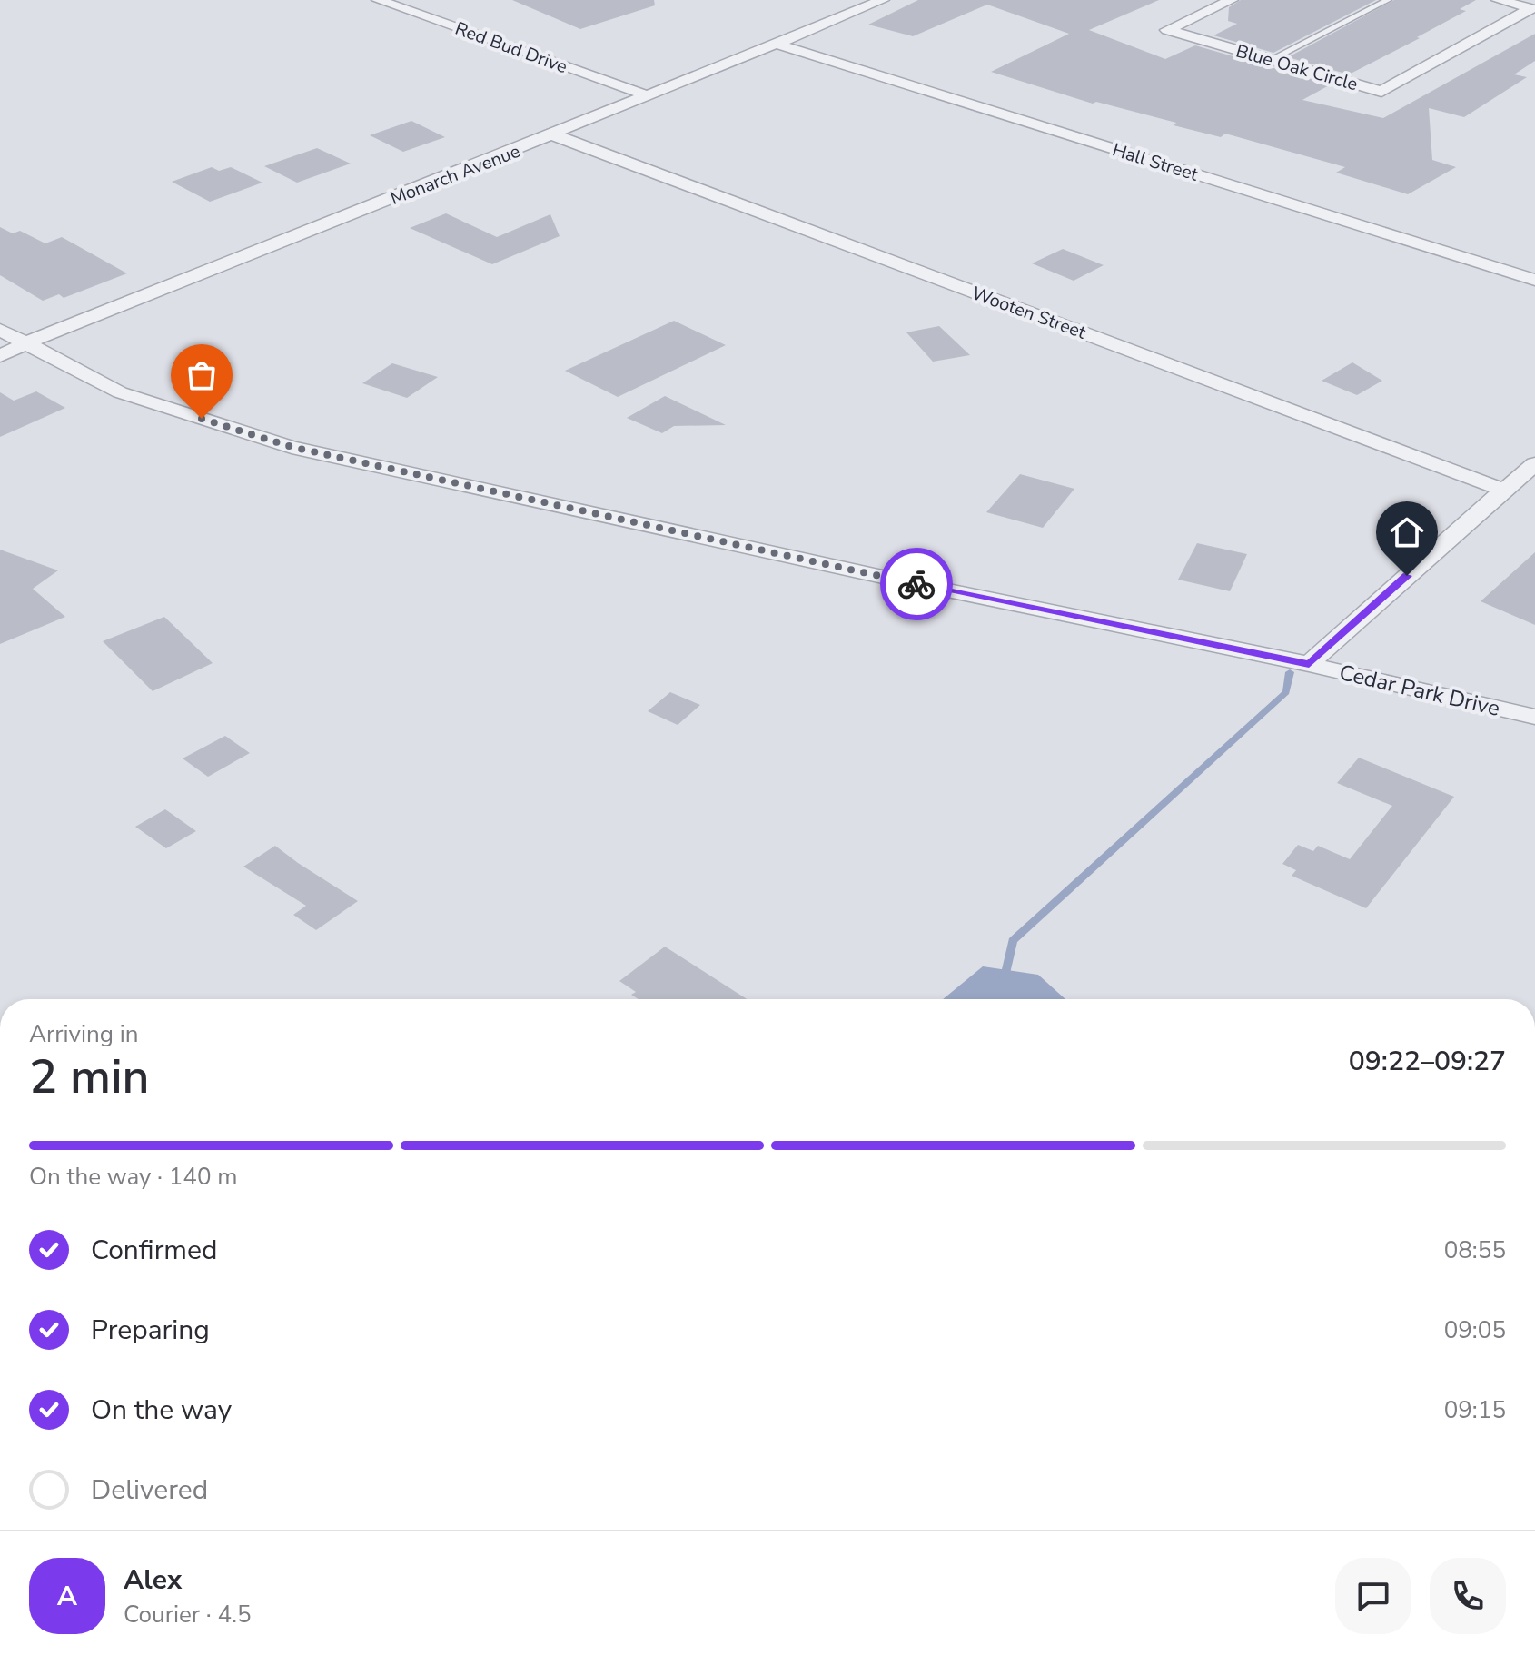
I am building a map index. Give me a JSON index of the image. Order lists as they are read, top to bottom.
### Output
{
  "streets": {
    "street": [
      "Red Bud Drive",
      "Blue Oak Circle",
      "Hall Street",
      "Monarch Avenue",
      "Wooten Street",
      "Cedar Park Drive"
    ]
  },
  "crossings": [
    ["Red Bud Drive", "Monarch Avenue"],
    ["Hall Street", "Monarch Avenue"],
    ["Monarch Avenue", "Wooten Street"],
    ["Monarch Avenue", "Cedar Park Drive"]
  ],
  "page": {
    "heading": ["2 min", "Arriving in", "09:22–09:27"],
    "panel": ["Alex", "Courier · 4.5"],
    "bar": "On the way · 140 m",
    "list": [
      ["Confirmed", "08:55"],
      ["Preparing", "09:05"],
      ["On the way", "09:15"],
      "Delivered"
    ],
    "round": "A"
  }
}
